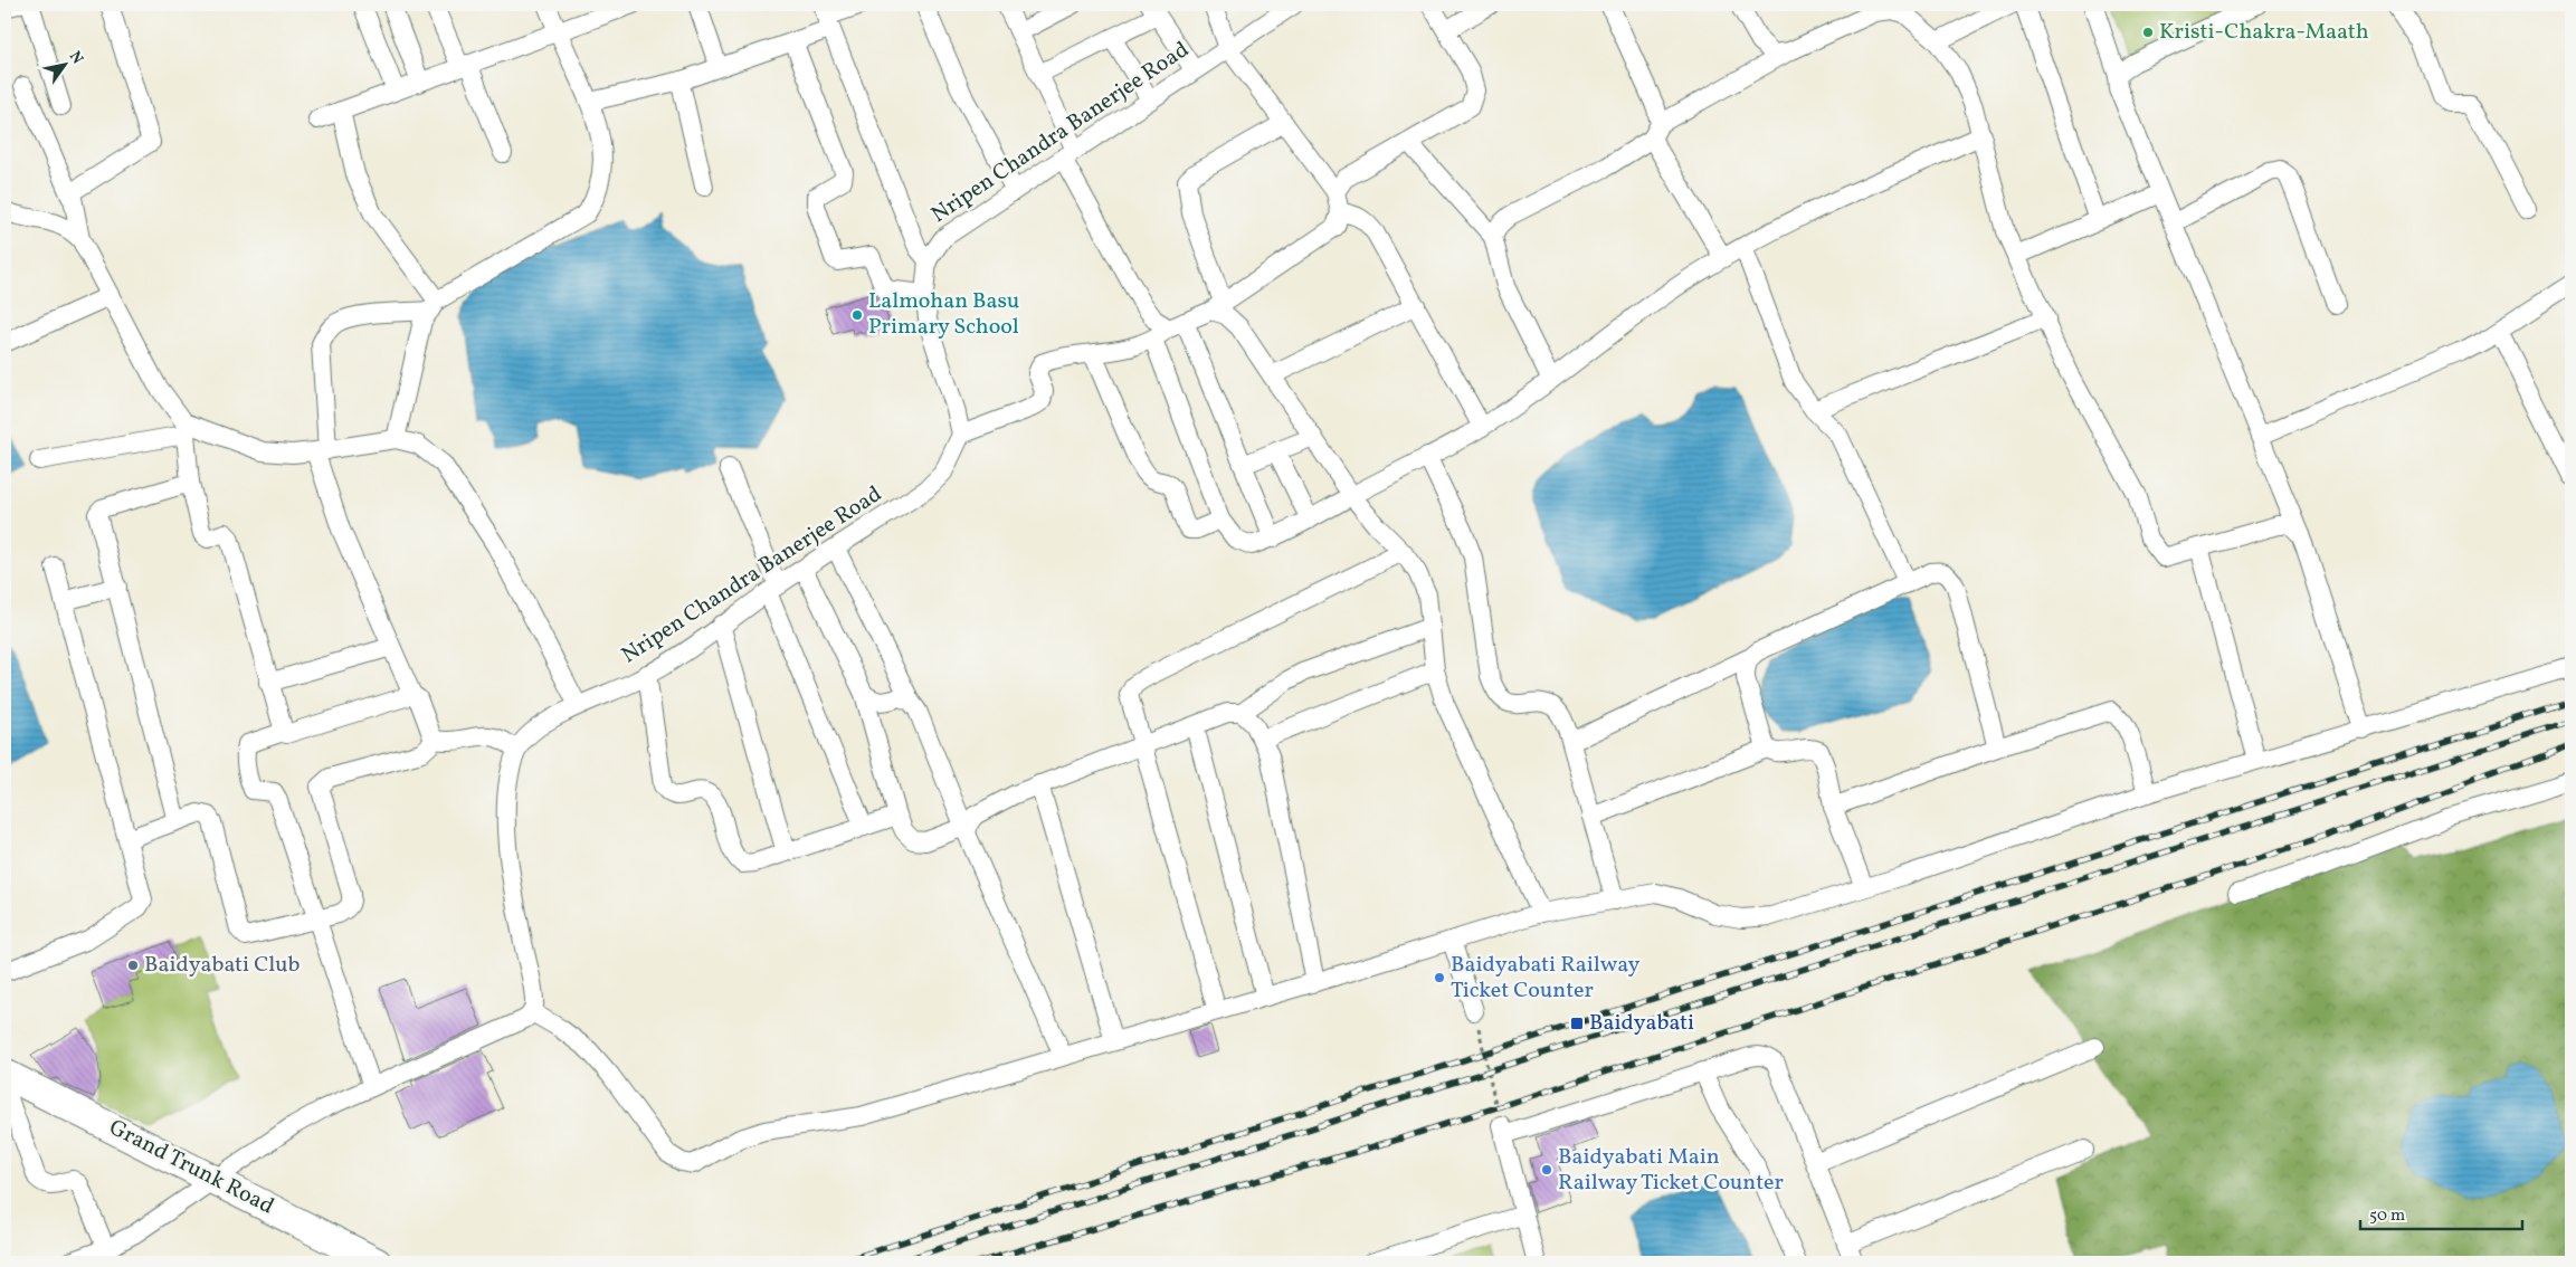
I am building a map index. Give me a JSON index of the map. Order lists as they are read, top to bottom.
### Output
{
  "streets": {
    "main road": ["Grand Trunk Road"],
    "street": ["Nripen Chandra Banerjee Road"]
  },
  "places": {
    "other": [
      "Kristi-Chakra-Maath",
      "Lalmohan Basu Primary School",
      "Baidyabati Club",
      "Baidyabati Railway Ticket Counter",
      "Baidyabati Main Railway Ticket Counter"
    ],
    "transit": ["Baidyabati"]
  },
  "scale_bar": "50 m",
  "north": "top right"
}
